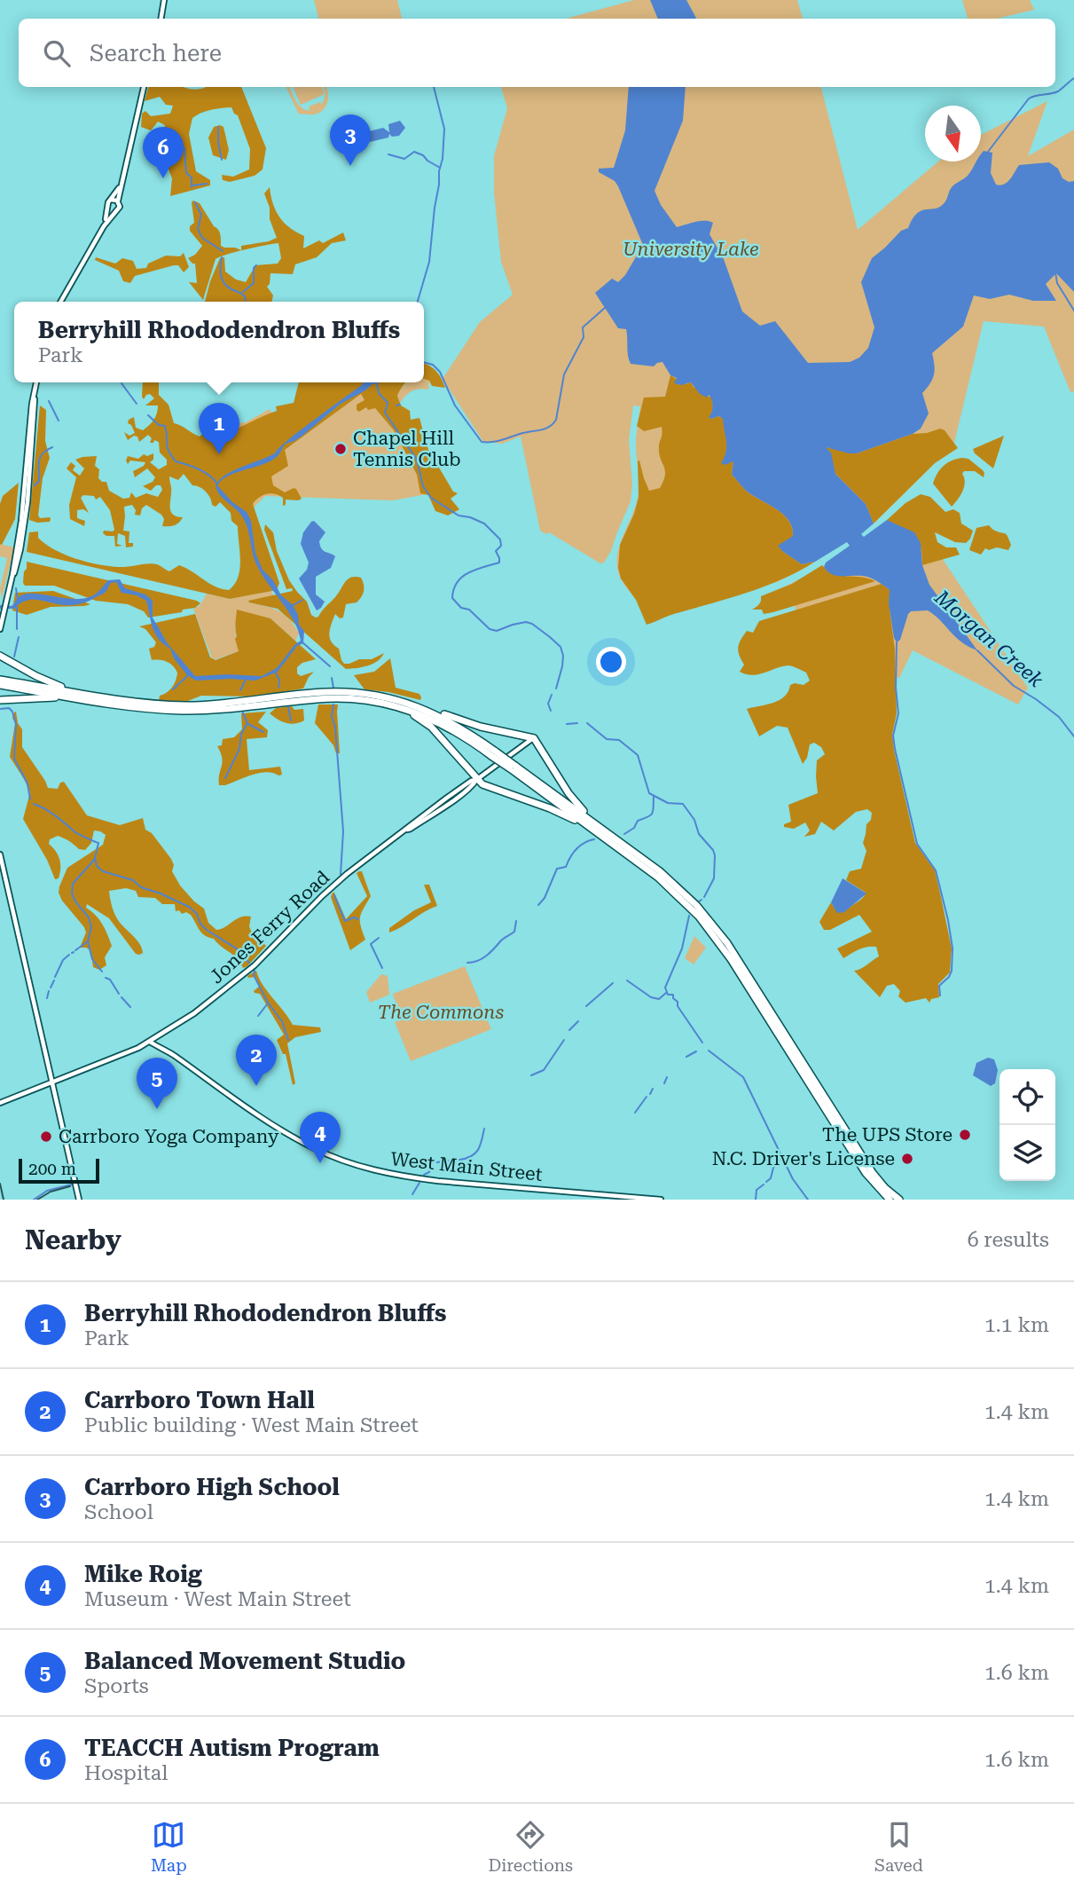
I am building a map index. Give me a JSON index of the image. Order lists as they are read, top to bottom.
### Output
{
  "streets": {
    "main road": ["Jones Ferry Road", "West Main Street"]
  },
  "crossings": [
    ["Jones Ferry Road", "West Main Street"]
  ],
  "water": ["Morgan Creek"],
  "parks": ["University Lake", "The Commons"],
  "places": [
    "Chapel Hill Tennis Club",
    "The UPS Store",
    "Carrboro Yoga Company",
    "N.C. Driver's License"
  ],
  "scale_bar": "200 m",
  "north": "bottom",
  "page": {
    "search": "Search here",
    "pins": [
      "3",
      "6",
      "1",
      "2",
      "5",
      "4"
    ],
    "popup": ["Berryhill Rhododendron Bluffs", "Park"],
    "scale": "200 m",
    "heading": ["Nearby", "6 results"],
    "list": [
      {
        "mark": "1",
        "name": "Berryhill Rhododendron Bluffs",
        "note": "Park",
        "value": "1.1 km"
      },
      {
        "mark": "2",
        "name": "Carrboro Town Hall",
        "note": "Public building · West Main Street",
        "value": "1.4 km"
      },
      {
        "mark": "3",
        "name": "Carrboro High School",
        "note": "School",
        "value": "1.4 km"
      },
      {
        "mark": "4",
        "name": "Mike Roig",
        "note": "Museum · West Main Street",
        "value": "1.4 km"
      },
      {
        "mark": "5",
        "name": "Balanced Movement Studio",
        "note": "Sports",
        "value": "1.6 km"
      },
      {
        "mark": "6",
        "name": "TEACCH Autism Program",
        "note": "Hospital",
        "value": "1.6 km"
      }
    ],
    "nav": ["Map", "Directions", "Saved"]
  }
}
